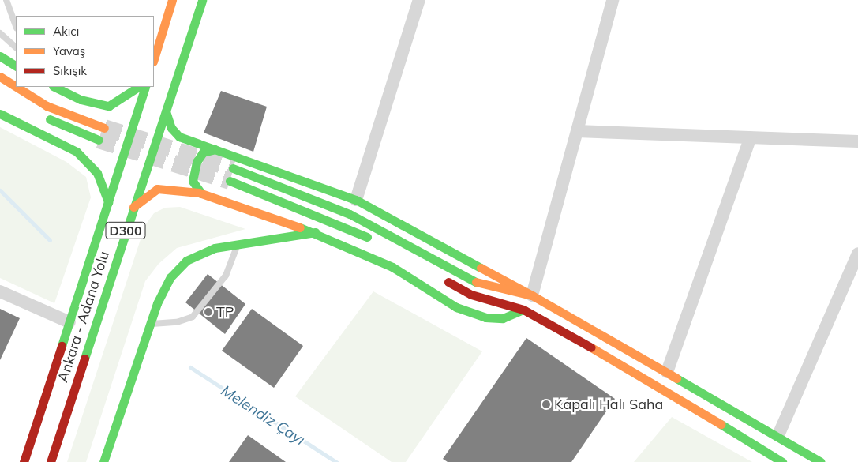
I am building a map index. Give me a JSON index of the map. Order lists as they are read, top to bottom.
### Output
{
  "streets": {
    "main road": ["D300", "Ankara - Adana Yolu"]
  },
  "water": ["Melendiz Çayı"],
  "places": ["TP", "Kapalı Halı Saha"],
  "legend": ["Akıcı", "Yavaş", "Sıkışık"]
}
